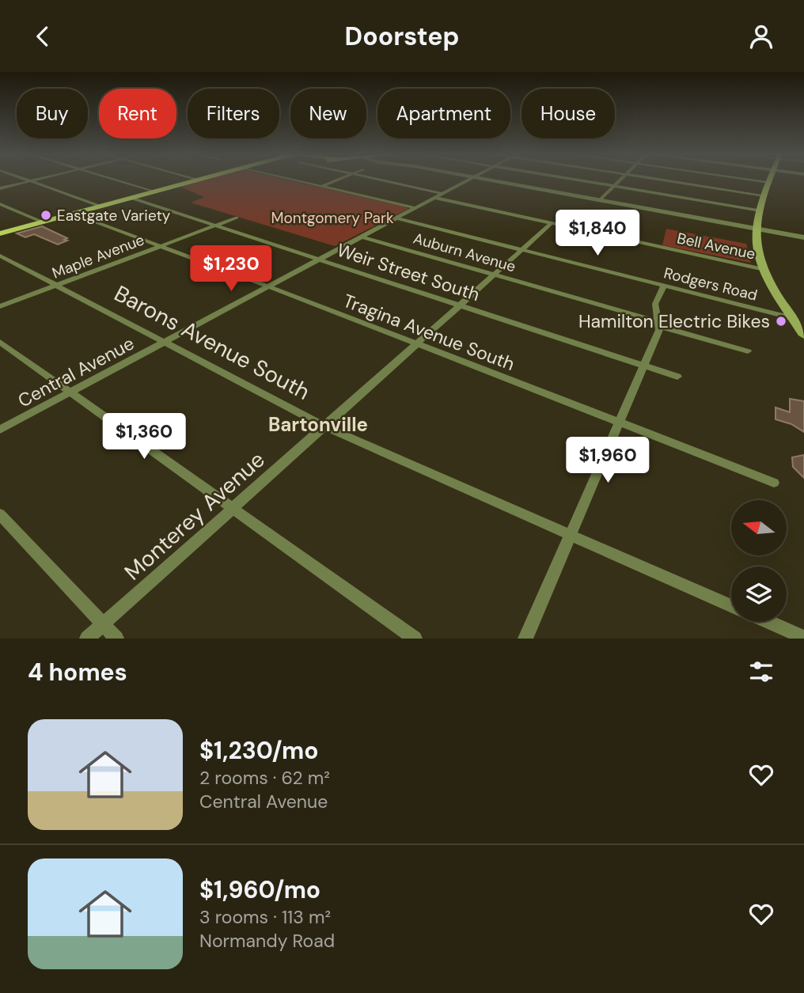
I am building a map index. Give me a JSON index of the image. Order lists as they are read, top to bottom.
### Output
{
  "streets": {
    "street": [
      "Bell Avenue",
      "Auburn Avenue",
      "Maple Avenue",
      "Weir Street South",
      "Rodgers Road",
      "Tragina Avenue South",
      "Barons Avenue South",
      "Central Avenue",
      "Monterey Avenue"
    ]
  },
  "crossings": [
    ["Bell Avenue", "Central Avenue"],
    ["Bell Avenue", "Monterey Avenue"],
    ["Auburn Avenue", "Central Avenue"],
    ["Auburn Avenue", "Monterey Avenue"],
    ["Maple Avenue", "Weir Street South"],
    ["Maple Avenue", "Tragina Avenue South"],
    ["Maple Avenue", "Barons Avenue South"],
    ["Weir Street South", "Central Avenue"],
    ["Weir Street South", "Monterey Avenue"],
    ["Rodgers Road", "Central Avenue"],
    ["Rodgers Road", "Monterey Avenue"],
    ["Tragina Avenue South", "Central Avenue"],
    ["Tragina Avenue South", "Monterey Avenue"],
    ["Barons Avenue South", "Central Avenue"],
    ["Barons Avenue South", "Monterey Avenue"]
  ],
  "districts": ["Bartonville"],
  "parks": ["Montgomery Park"],
  "places": ["Eastgate Variety", "Hamilton Electric Bikes"],
  "north": "left",
  "page": {
    "header": "Doorstep",
    "chip": [
      "Buy",
      "Rent",
      "Filters",
      "New",
      "Apartment",
      "House"
    ],
    "price": [
      "$1,840",
      "$1,230",
      "$1,360",
      "$1,960"
    ],
    "heading": "4 homes",
    "list": [
      {
        "name": "$1,230/mo",
        "note": "2 rooms · 62 m² · Central Avenue"
      },
      {
        "name": "$1,960/mo",
        "note": "3 rooms · 113 m² · Normandy Road"
      }
    ]
  }
}
